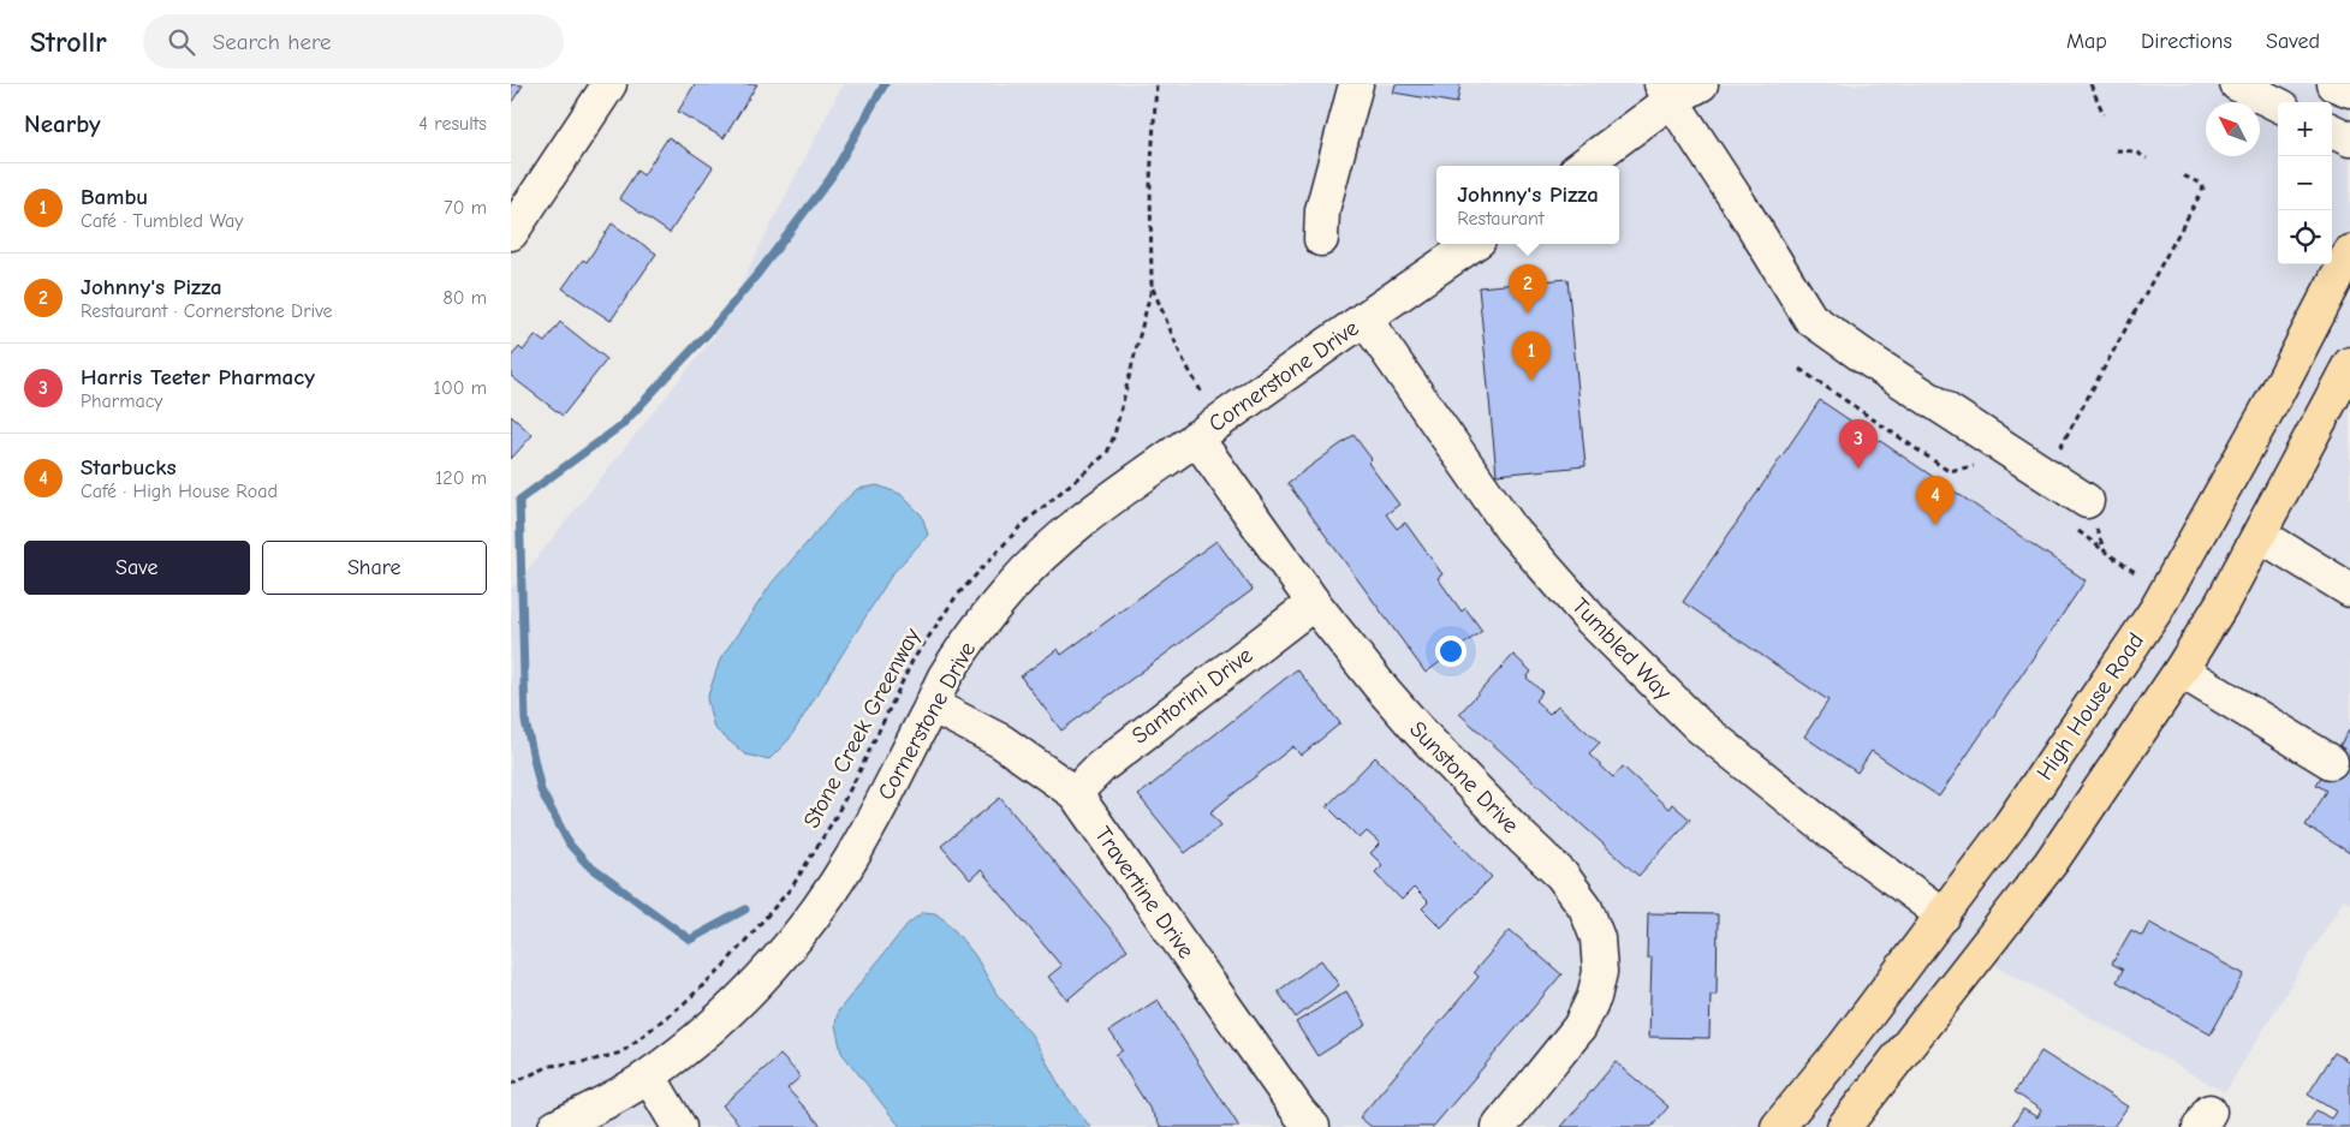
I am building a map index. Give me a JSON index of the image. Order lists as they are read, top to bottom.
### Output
{
  "streets": {
    "main road": ["High House Road"],
    "street": [
      "Cornerstone Drive",
      "Tumbled Way",
      "Santorini Drive",
      "Sunstone Drive",
      "Travertine Drive"
    ],
    "path": ["Stone Creek Greenway"]
  },
  "crossings": [
    ["Cornerstone Drive", "Tumbled Way"],
    ["Cornerstone Drive", "Sunstone Drive"],
    ["Cornerstone Drive", "Travertine Drive"],
    ["Tumbled Way", "High House Road"],
    ["Santorini Drive", "Sunstone Drive"],
    ["Santorini Drive", "Travertine Drive"]
  ],
  "north": "top left",
  "page": {
    "header": "Strollr",
    "search": "Search here",
    "nav": ["Map", "Directions", "Saved"],
    "heading": ["Nearby", "4 results"],
    "map_buttons": ["+", "−"],
    "list": [
      {
        "mark": "1",
        "name": "Bambu",
        "note": "Café · Tumbled Way",
        "value": "70 m"
      },
      {
        "mark": "2",
        "name": "Johnny's Pizza",
        "note": "Restaurant · Cornerstone Drive",
        "value": "80 m"
      },
      {
        "mark": "3",
        "name": "Harris Teeter Pharmacy",
        "note": "Pharmacy",
        "value": "100 m"
      },
      {
        "mark": "4",
        "name": "Starbucks",
        "note": "Café · High House Road",
        "value": "120 m"
      }
    ],
    "popup": ["Johnny's Pizza", "Restaurant"],
    "pins": [
      "2",
      "1",
      "3",
      "4"
    ],
    "buttons": ["Save", "Share"]
  }
}
